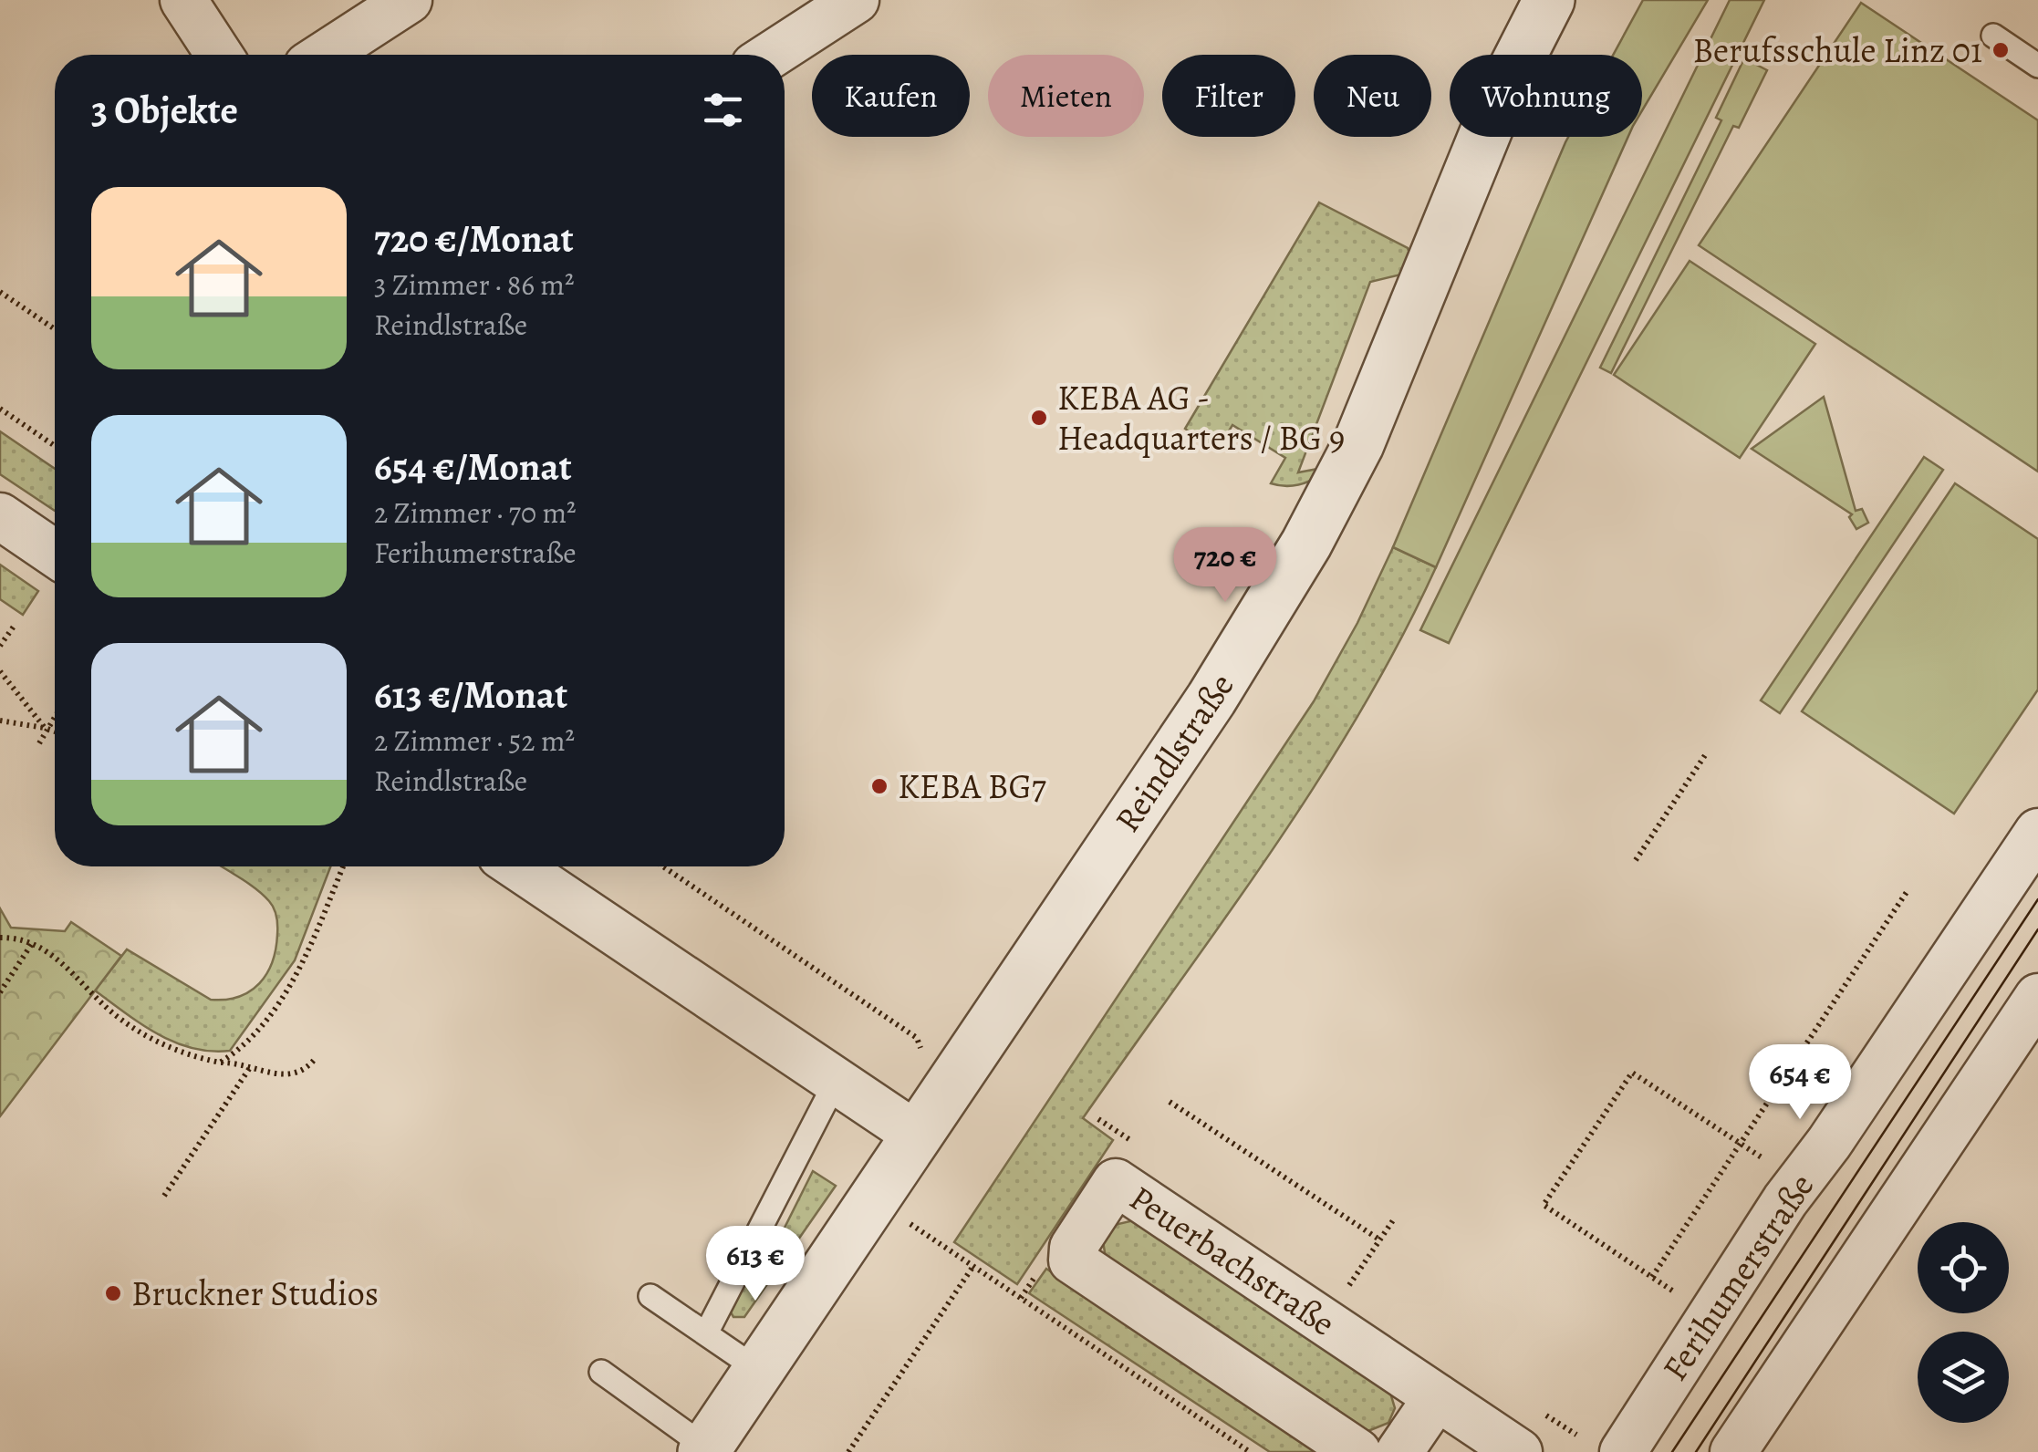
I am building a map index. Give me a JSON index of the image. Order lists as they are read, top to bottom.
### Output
{
  "streets": {
    "street": ["Reindlstraße", "Peuerbachstraße", "Ferihumerstraße"]
  },
  "places": [
    "Berufsschule Linz 01",
    "KEBA AG - Headquarters / BG 9",
    "KEBA BG7",
    "Bruckner Studios"
  ],
  "page": {
    "chip": [
      "Kaufen",
      "Mieten",
      "Filter",
      "Neu",
      "Wohnung"
    ],
    "heading": "3 Objekte",
    "list": [
      {
        "name": "720 €/Monat",
        "note": "3 Zimmer · 86 m² · Reindlstraße"
      },
      {
        "name": "654 €/Monat",
        "note": "2 Zimmer · 70 m² · Ferihumerstraße"
      },
      {
        "name": "613 €/Monat",
        "note": "2 Zimmer · 52 m² · Reindlstraße"
      }
    ],
    "price": ["720 €", "654 €", "613 €"]
  }
}
